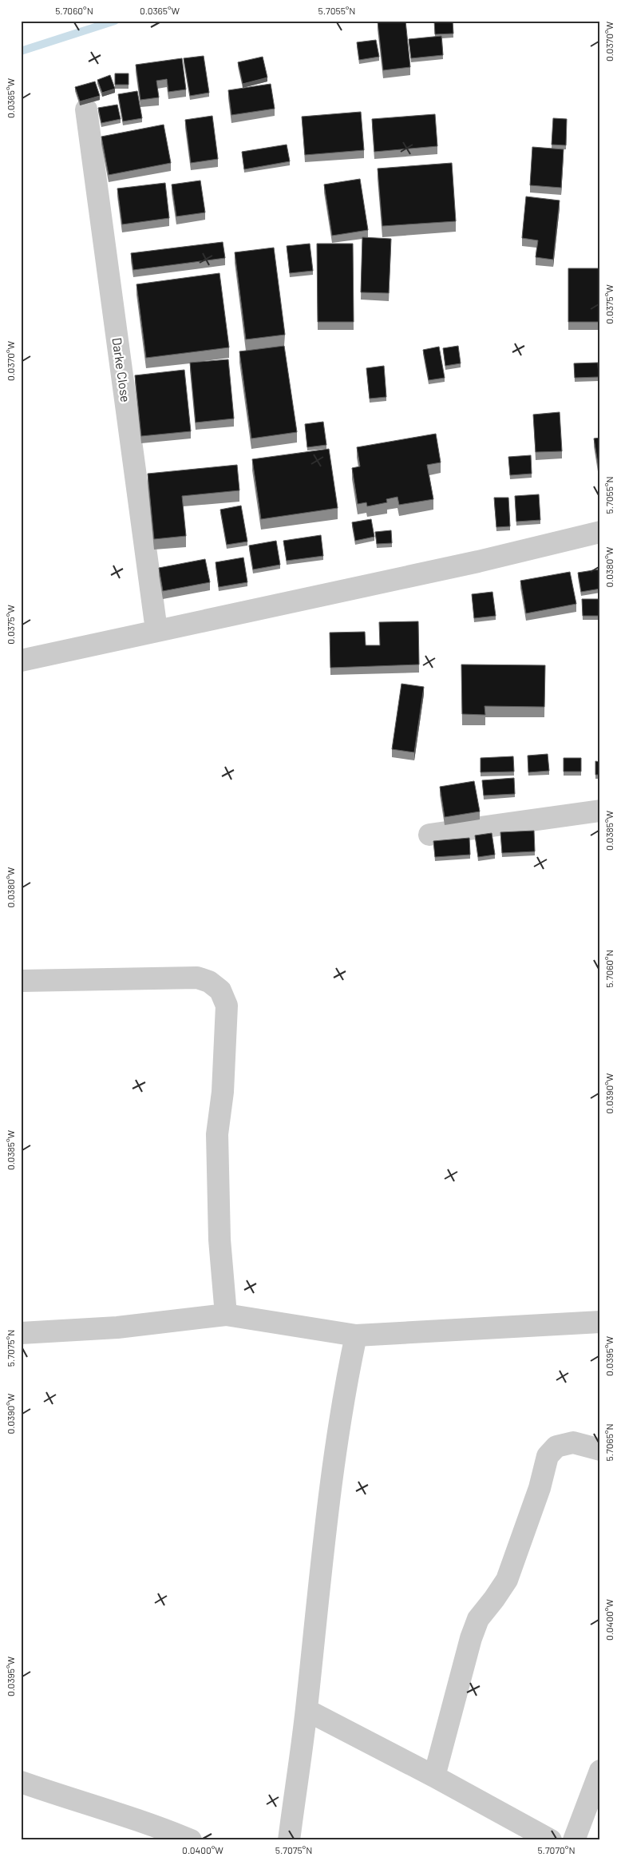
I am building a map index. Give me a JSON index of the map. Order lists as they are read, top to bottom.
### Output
{
  "streets": {
    "street": ["Darke Close"]
  },
  "coordinates": [
    "5.7060°N",
    "0.0365°W",
    "5.7055°N",
    "0.0370°W",
    "0.0375°W",
    "0.0380°W",
    "0.0385°W",
    "0.0390°W",
    "5.7075°N",
    "0.0395°W",
    "5.7065°N",
    "0.0400°W",
    "5.7070°N"
  ]
}
